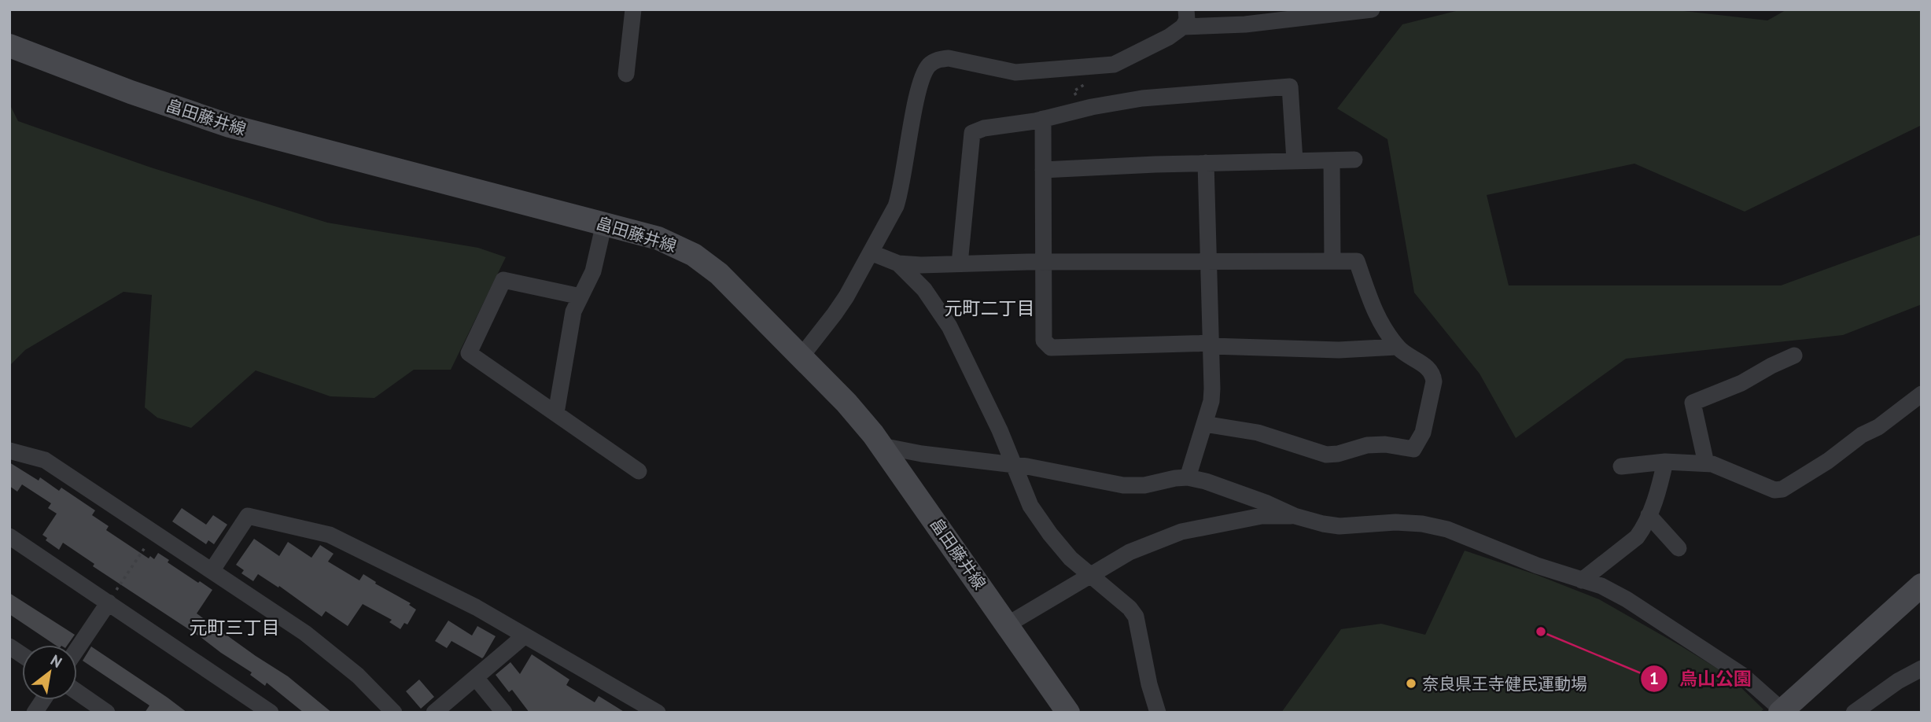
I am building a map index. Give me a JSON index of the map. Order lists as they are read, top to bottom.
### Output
{
  "streets": {
    "main road": ["畠田藤井線"]
  },
  "districts": ["元町二丁目", "元町三丁目"],
  "places": ["烏山公園", "奈良県王寺健民運動場"],
  "north": "top right"
}
